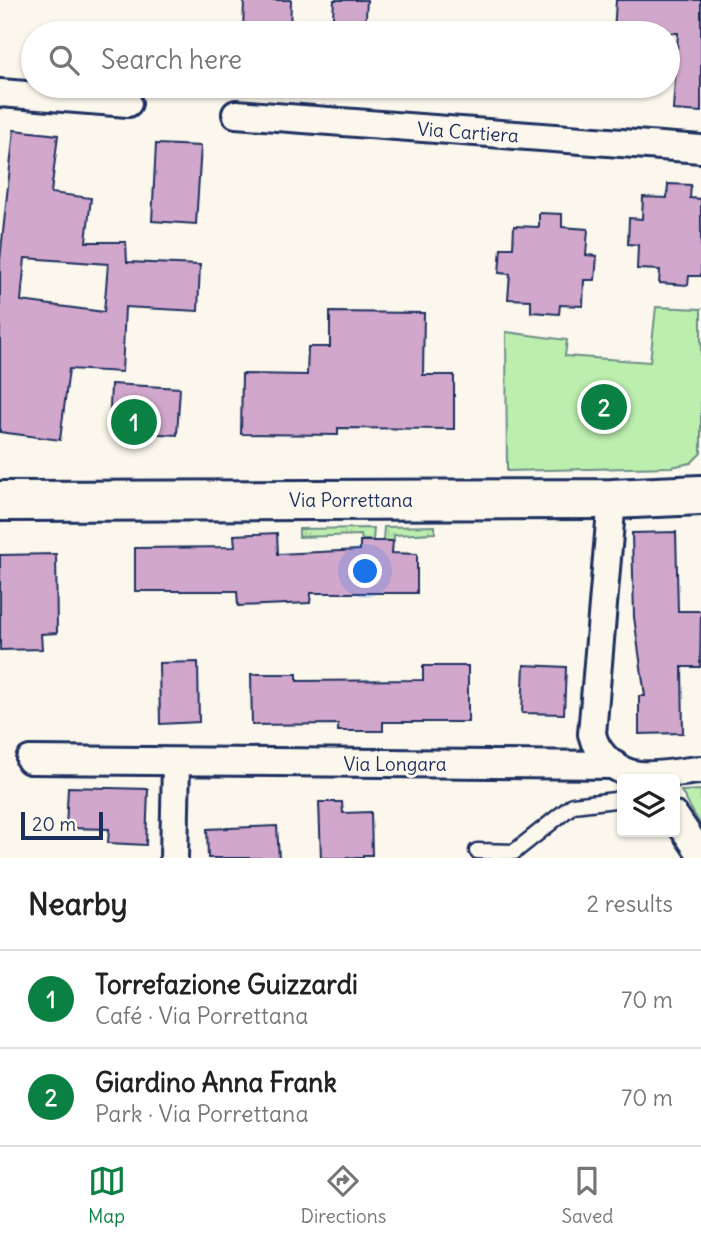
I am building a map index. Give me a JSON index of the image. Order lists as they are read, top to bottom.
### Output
{
  "streets": {
    "main road": ["Via Porrettana"],
    "street": ["Via Cartiera", "Via Longara"]
  },
  "scale_bar": "20 m",
  "page": {
    "search": "Search here",
    "pins": ["2", "1"],
    "scale": "20 m",
    "heading": ["Nearby", "2 results"],
    "list": [
      {
        "mark": "1",
        "name": "Torrefazione Guizzardi",
        "note": "Café · Via Porrettana",
        "value": "70 m"
      },
      {
        "mark": "2",
        "name": "Giardino Anna Frank",
        "note": "Park · Via Porrettana",
        "value": "70 m"
      }
    ],
    "nav": ["Map", "Directions", "Saved"]
  }
}
